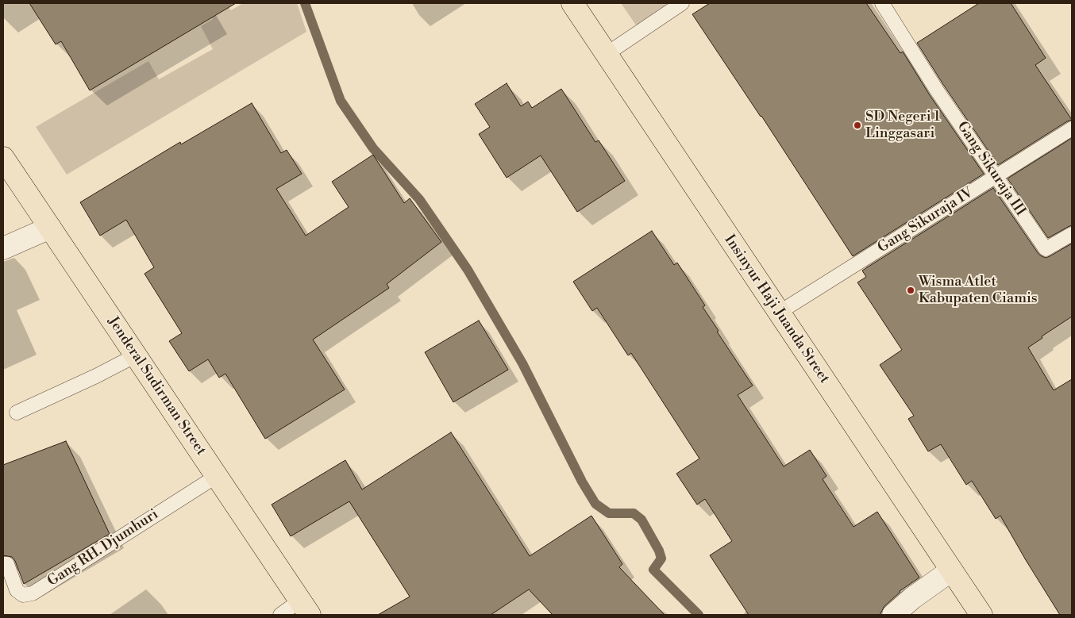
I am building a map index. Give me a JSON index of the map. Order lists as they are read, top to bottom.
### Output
{
  "streets": {
    "highway": ["Insinyur Haji Juanda Street", "Jenderal Sudirman Street"],
    "lane": ["Gang Sikuraja III", "Gang Sikuraja IV", "Gang RH. Djumhuri"]
  },
  "crossings": [
    ["Gang Sikuraja III", "Gang Sikuraja IV"],
    ["Gang Sikuraja IV", "Insinyur Haji Juanda Street"],
    ["Jenderal Sudirman Street", "Gang RH. Djumhuri"]
  ],
  "places": ["SD Negeri 1 Linggasari", "Wisma Atlet Kabupaten Ciamis"]
}
